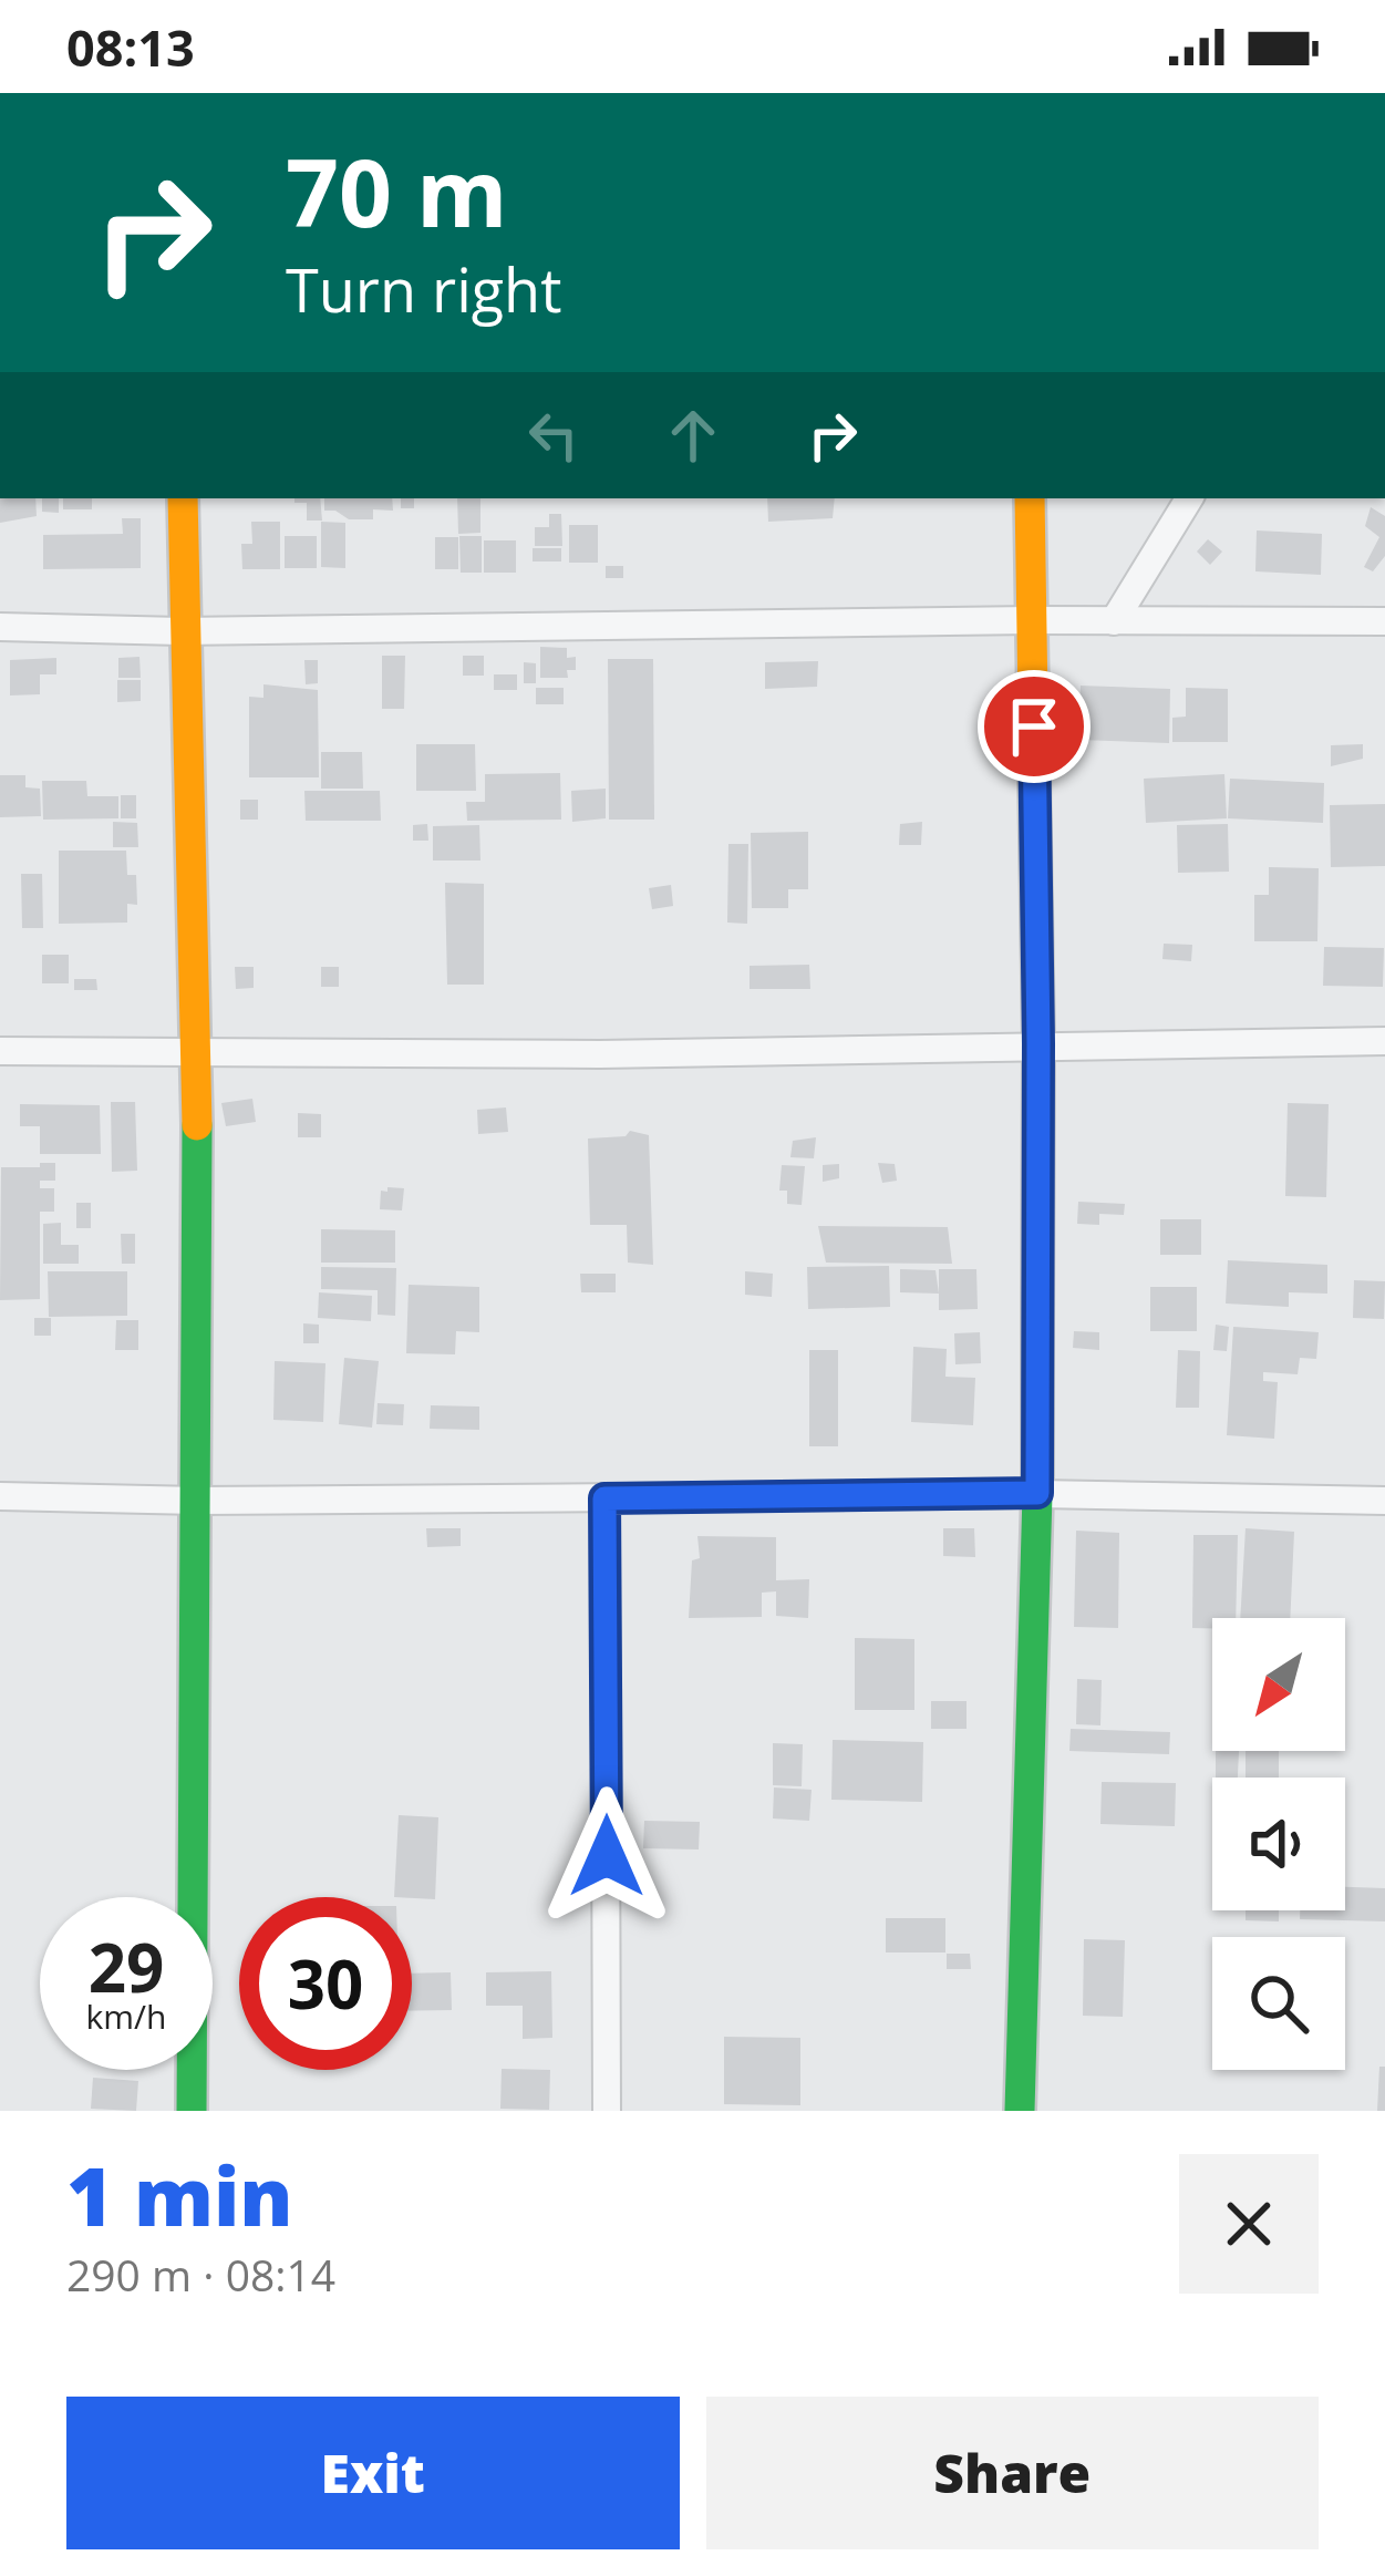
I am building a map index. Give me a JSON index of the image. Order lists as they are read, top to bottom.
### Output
{
  "north": "bottom left",
  "page": {
    "status": "08:13",
    "turn": ["70 m", "Turn right"],
    "speed": "29 km/h",
    "limit": "30",
    "heading": ["1 min", "290 m · 08:14"],
    "buttons": ["Exit", "Share"]
  }
}
